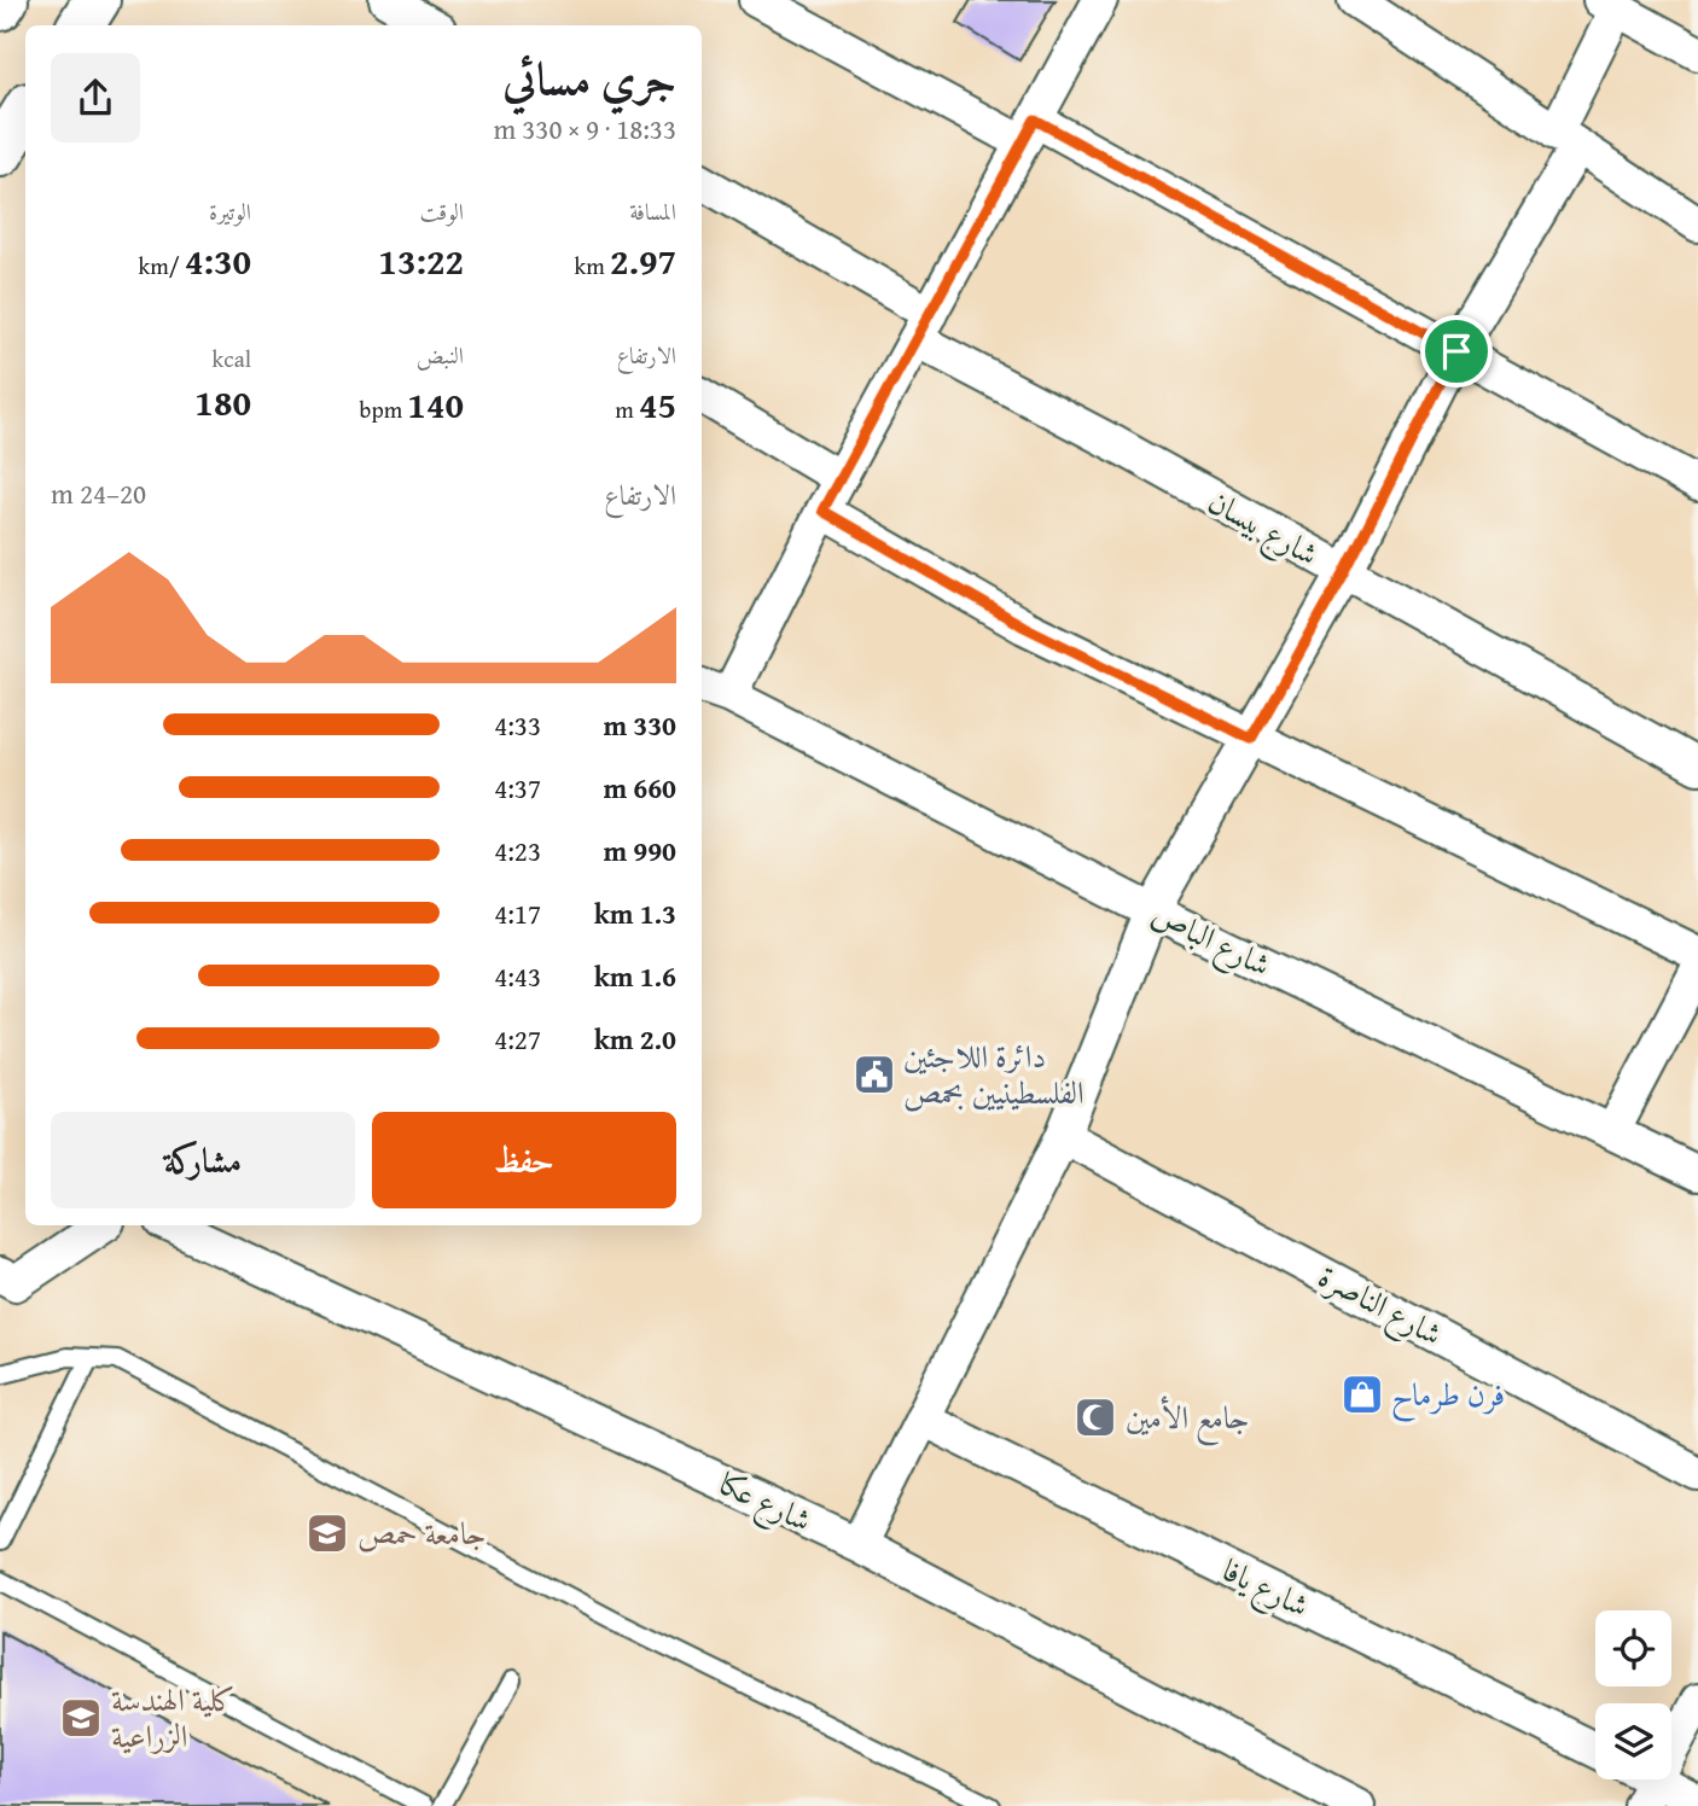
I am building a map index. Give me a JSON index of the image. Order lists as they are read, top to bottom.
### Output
{
  "streets": {
    "street": [
      "شارع بيسان",
      "شارع الباص",
      "شارع الناصرة",
      "شارع عكا",
      "شارع يافا"
    ]
  },
  "places": {
    "public building": ["دائرة اللاجئين الفلسطينيين بحمص"],
    "shop": ["فرن طرماح"],
    "mosque": ["جامع الأمين"],
    "school or university": ["جامعة حمص", "كلية الهندسة الزراعية"]
  },
  "page": {
    "heading": ["جري مسائي", "18:33 · 9 × 330 m"],
    "stats": [
      ["المسافة", "2.97 km"],
      ["الوقت", "13:22"],
      ["الوتيرة", "4:30 /km"],
      ["الارتفاع", "45 m"],
      ["النبض", "140 bpm"],
      ["kcal", "180"]
    ],
    "chart": ["الارتفاع", "20–24 m"],
    "list": [
      {
        "name": "330 m",
        "note": "4:33"
      },
      {
        "name": "660 m",
        "note": "4:37"
      },
      {
        "name": "990 m",
        "note": "4:23"
      },
      {
        "name": "1.3 km",
        "note": "4:17"
      },
      {
        "name": "1.6 km",
        "note": "4:43"
      },
      {
        "name": "2.0 km",
        "note": "4:27"
      }
    ],
    "buttons": ["حفظ", "مشاركة"]
  }
}
